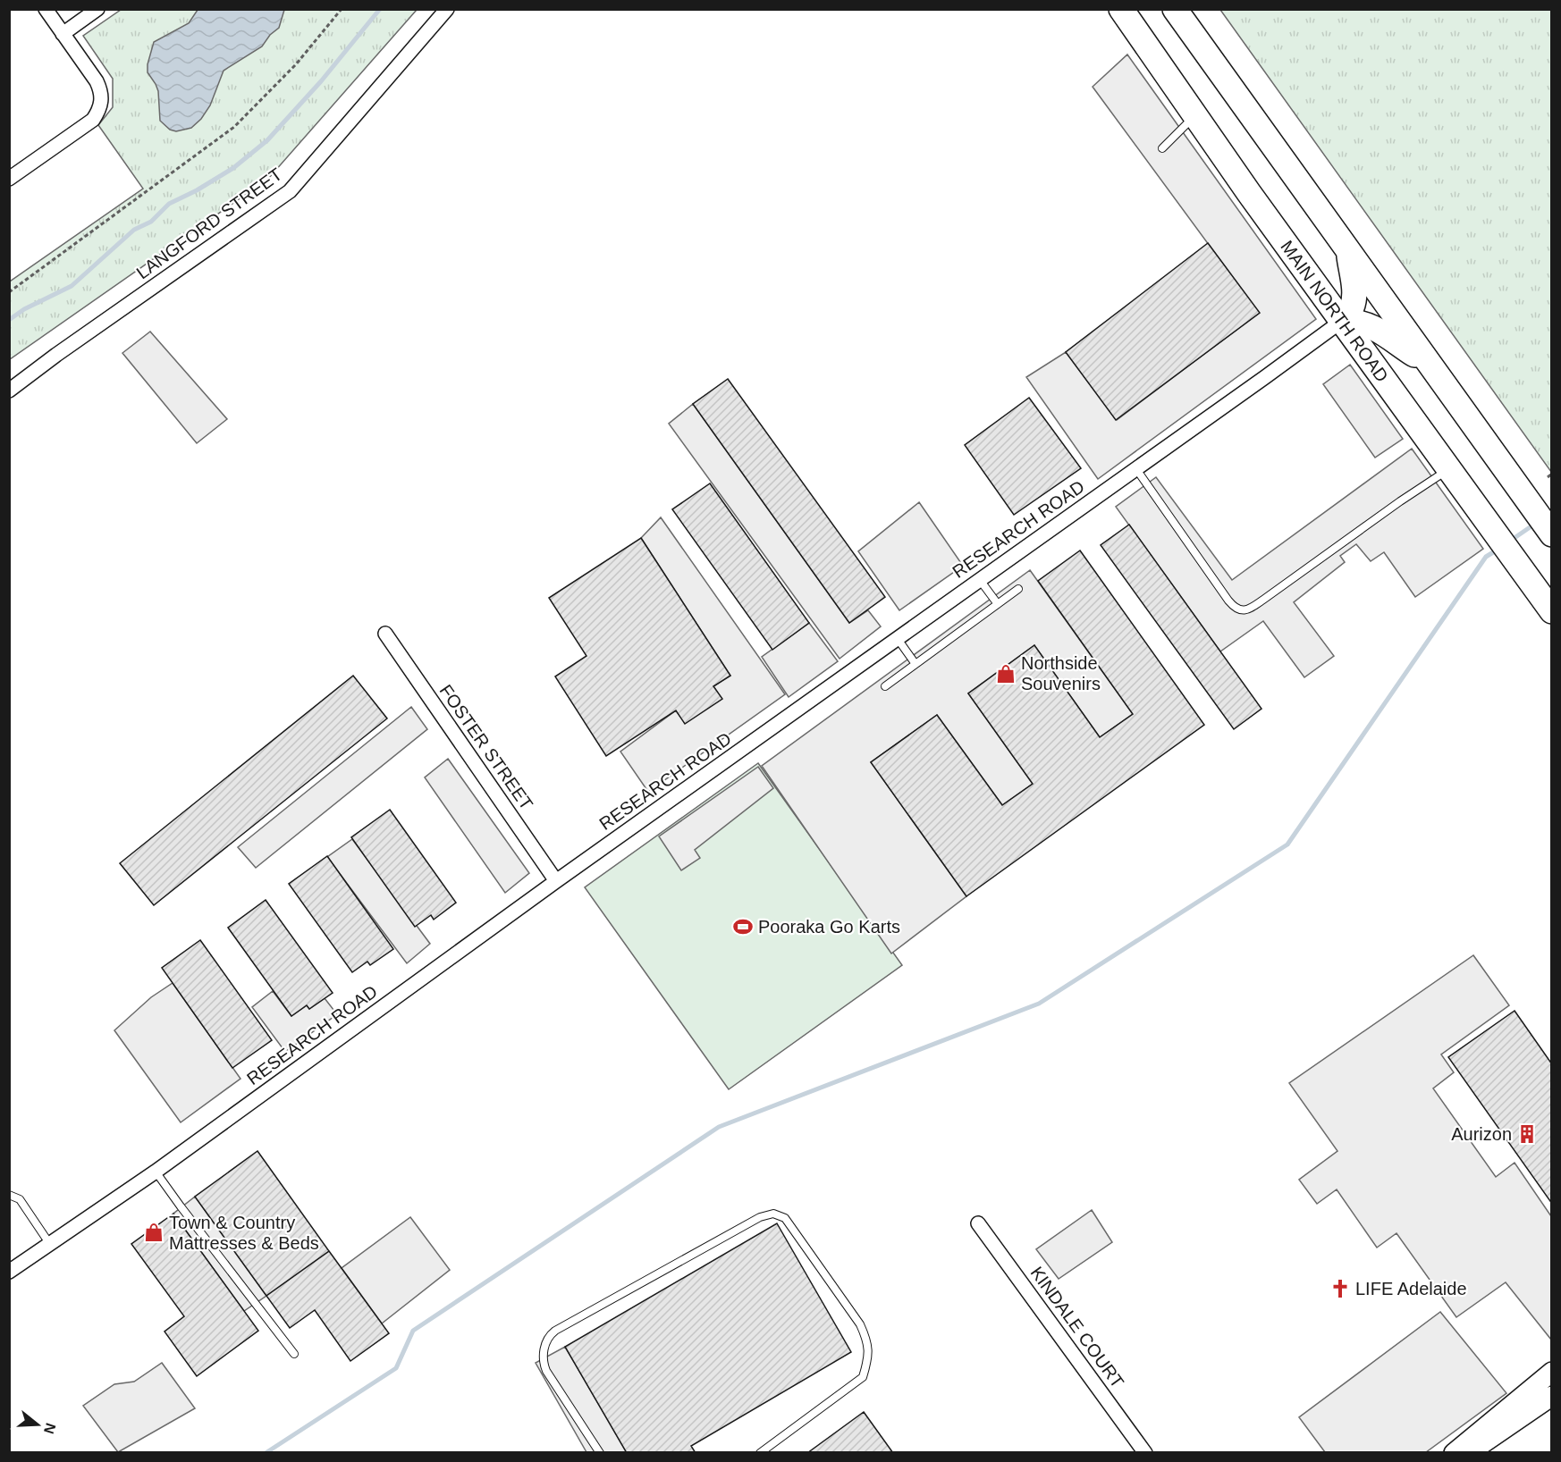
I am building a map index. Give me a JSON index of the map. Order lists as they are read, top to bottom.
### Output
{
  "streets": {
    "highway": ["MAIN NORTH ROAD"],
    "street": [
      "LANGFORD STREET",
      "RESEARCH ROAD",
      "FOSTER STREET",
      "KINDALE COURT"
    ]
  },
  "crossings": [
    ["MAIN NORTH ROAD", "RESEARCH ROAD"],
    ["RESEARCH ROAD", "FOSTER STREET"]
  ],
  "places": {
    "shop": ["Northside Souvenirs", "Town & Country Mattresses & Beds"],
    "sports": ["Pooraka Go Karts"],
    "building": ["Aurizon"],
    "church": ["LIFE Adelaide"]
  },
  "north": "right"
}
